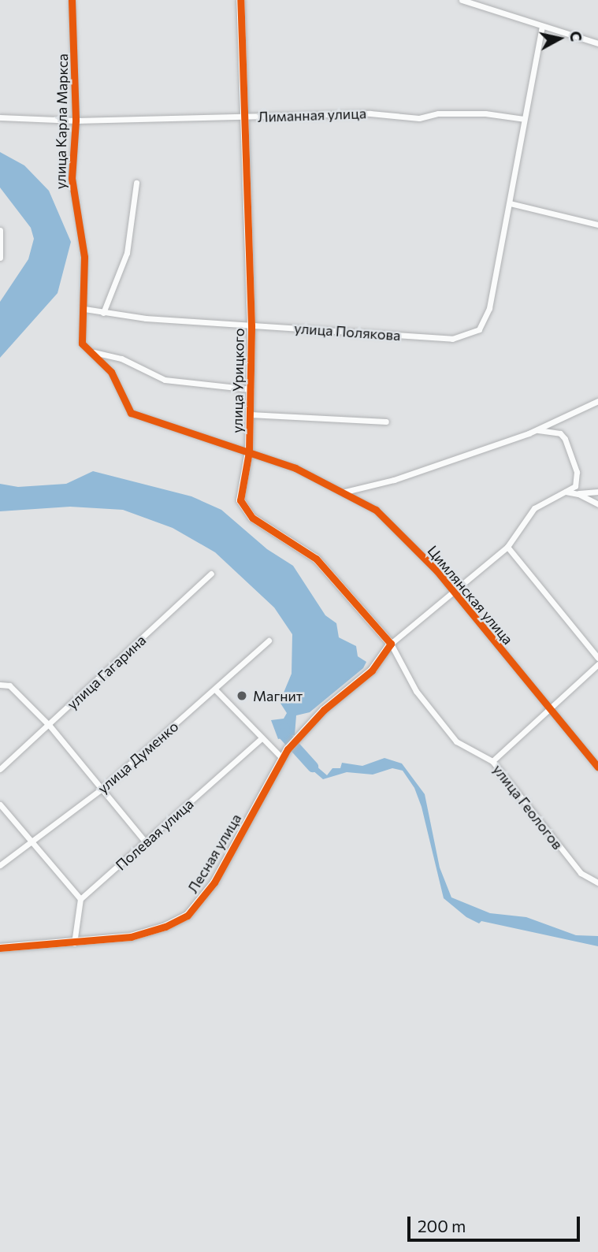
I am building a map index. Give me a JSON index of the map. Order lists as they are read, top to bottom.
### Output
{
  "streets": {
    "street": [
      "Лиманная улица",
      "улица Карла Маркса",
      "улица Полякова",
      "улица Урицкого",
      "Цимлянская улица",
      "улица Гагарина",
      "улица Думенко",
      "улица Геологов",
      "Полевая улица",
      "Лесная улица"
    ]
  },
  "crossings": [
    ["Лиманная улица", "улица Карла Маркса"],
    ["Лиманная улица", "улица Полякова"],
    ["Лиманная улица", "улица Урицкого"],
    ["улица Карла Маркса", "улица Полякова"],
    ["улица Карла Маркса", "Цимлянская улица"],
    ["улица Полякова", "улица Урицкого"],
    ["улица Полякова", "Цимлянская улица"],
    ["улица Урицкого", "Цимлянская улица"],
    ["улица Урицкого", "улица Геологов"],
    ["улица Урицкого", "Лесная улица"],
    ["улица Геологов", "Лесная улица"]
  ],
  "places": ["Магнит"],
  "scale_bar": "200 m",
  "north": "right"
}
